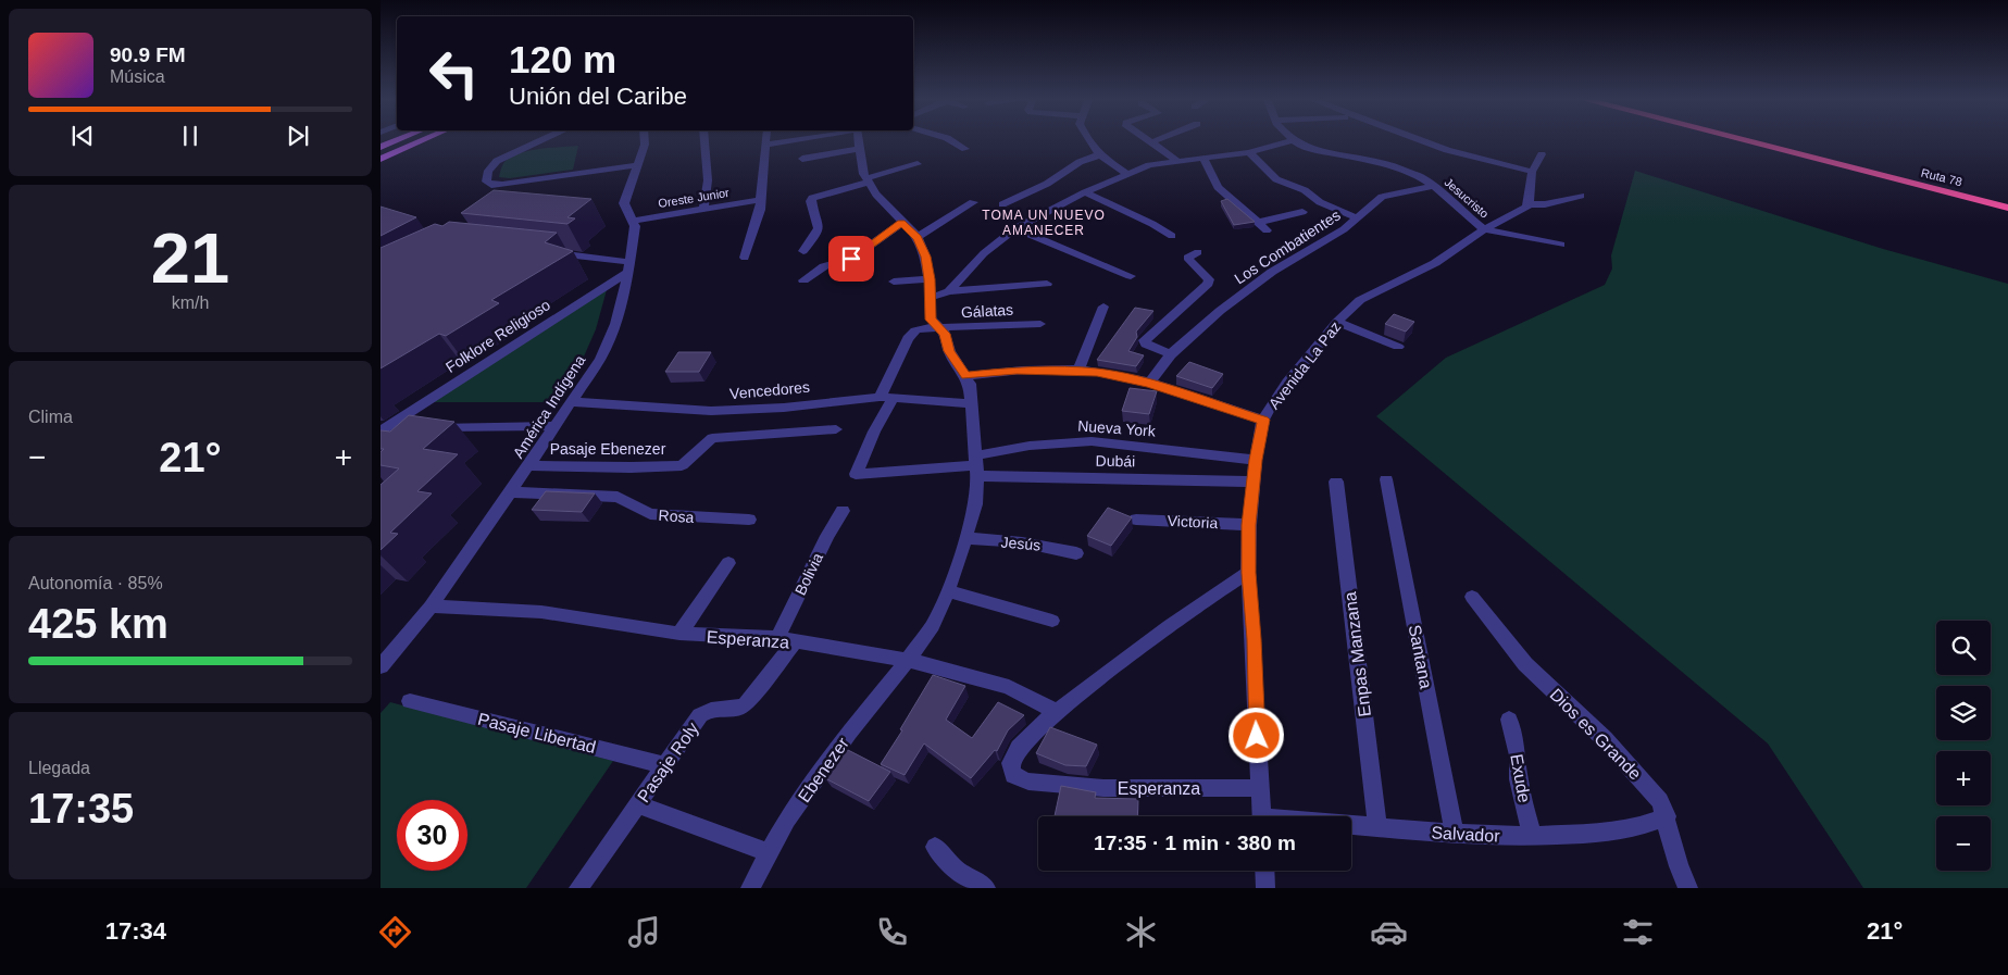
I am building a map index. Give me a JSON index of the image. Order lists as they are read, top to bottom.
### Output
{
  "streets": {
    "highway": ["Ruta 78"],
    "street": [
      "Oreste Junior",
      "Jesucristo",
      "Los Combatientes",
      "Gálatas",
      "Folklore Religioso",
      "Avenida La Paz",
      "Vencedores",
      "América Indígena",
      "Nueva York",
      "Pasaje Ebenezer",
      "Dubái",
      "Rosa",
      "Victoria",
      "Jesús",
      "Bolivia",
      "Esperanza",
      "Enpas Manzana",
      "Santana",
      "Pasaje Libertad",
      "Dios es Grande",
      "Pasaje Roly",
      "Ebenezer",
      "Exude",
      "Salvador"
    ]
  },
  "crossings": [
    ["Oreste Junior", "América Indígena"],
    ["Jesucristo", "Los Combatientes"],
    ["Jesucristo", "Avenida La Paz"],
    ["Gálatas", "Vencedores"],
    ["Folklore Religioso", "América Indígena"],
    ["Avenida La Paz", "Nueva York"],
    ["Avenida La Paz", "Dubái"],
    ["Avenida La Paz", "Victoria"],
    ["Avenida La Paz", "Esperanza"],
    ["Vencedores", "América Indígena"],
    ["Vencedores", "Ebenezer"],
    ["América Indígena", "Pasaje Ebenezer"],
    ["América Indígena", "Rosa"],
    ["América Indígena", "Esperanza"],
    ["Nueva York", "Dubái"],
    ["Nueva York", "Ebenezer"],
    ["Dubái", "Ebenezer"],
    ["Jesús", "Ebenezer"],
    ["Bolivia", "Esperanza"],
    ["Bolivia", "Pasaje Roly"],
    ["Esperanza", "Pasaje Roly"],
    ["Esperanza", "Ebenezer"],
    ["Enpas Manzana", "Salvador"],
    ["Santana", "Salvador"],
    ["Pasaje Libertad", "Pasaje Roly"],
    ["Dios es Grande", "Salvador"],
    ["Exude", "Salvador"]
  ],
  "districts": ["TOMA UN NUEVO AMANECER"],
  "page": {
    "turn": ["120 m", "Unión del Caribe"],
    "song": ["90.9 FM", "Música"],
    "tile": [
      ["21", "km/h"],
      "Clima",
      ["Autonomía · 85%", "425 km"],
      ["Llegada", "17:35"]
    ],
    "heat": ["−", "21°", "+"],
    "map_buttons": ["+", "−"],
    "limit": "30",
    "trip": "17:35 · 1 min · 380 m",
    "tabs": ["17:34", "21°"]
  }
}
